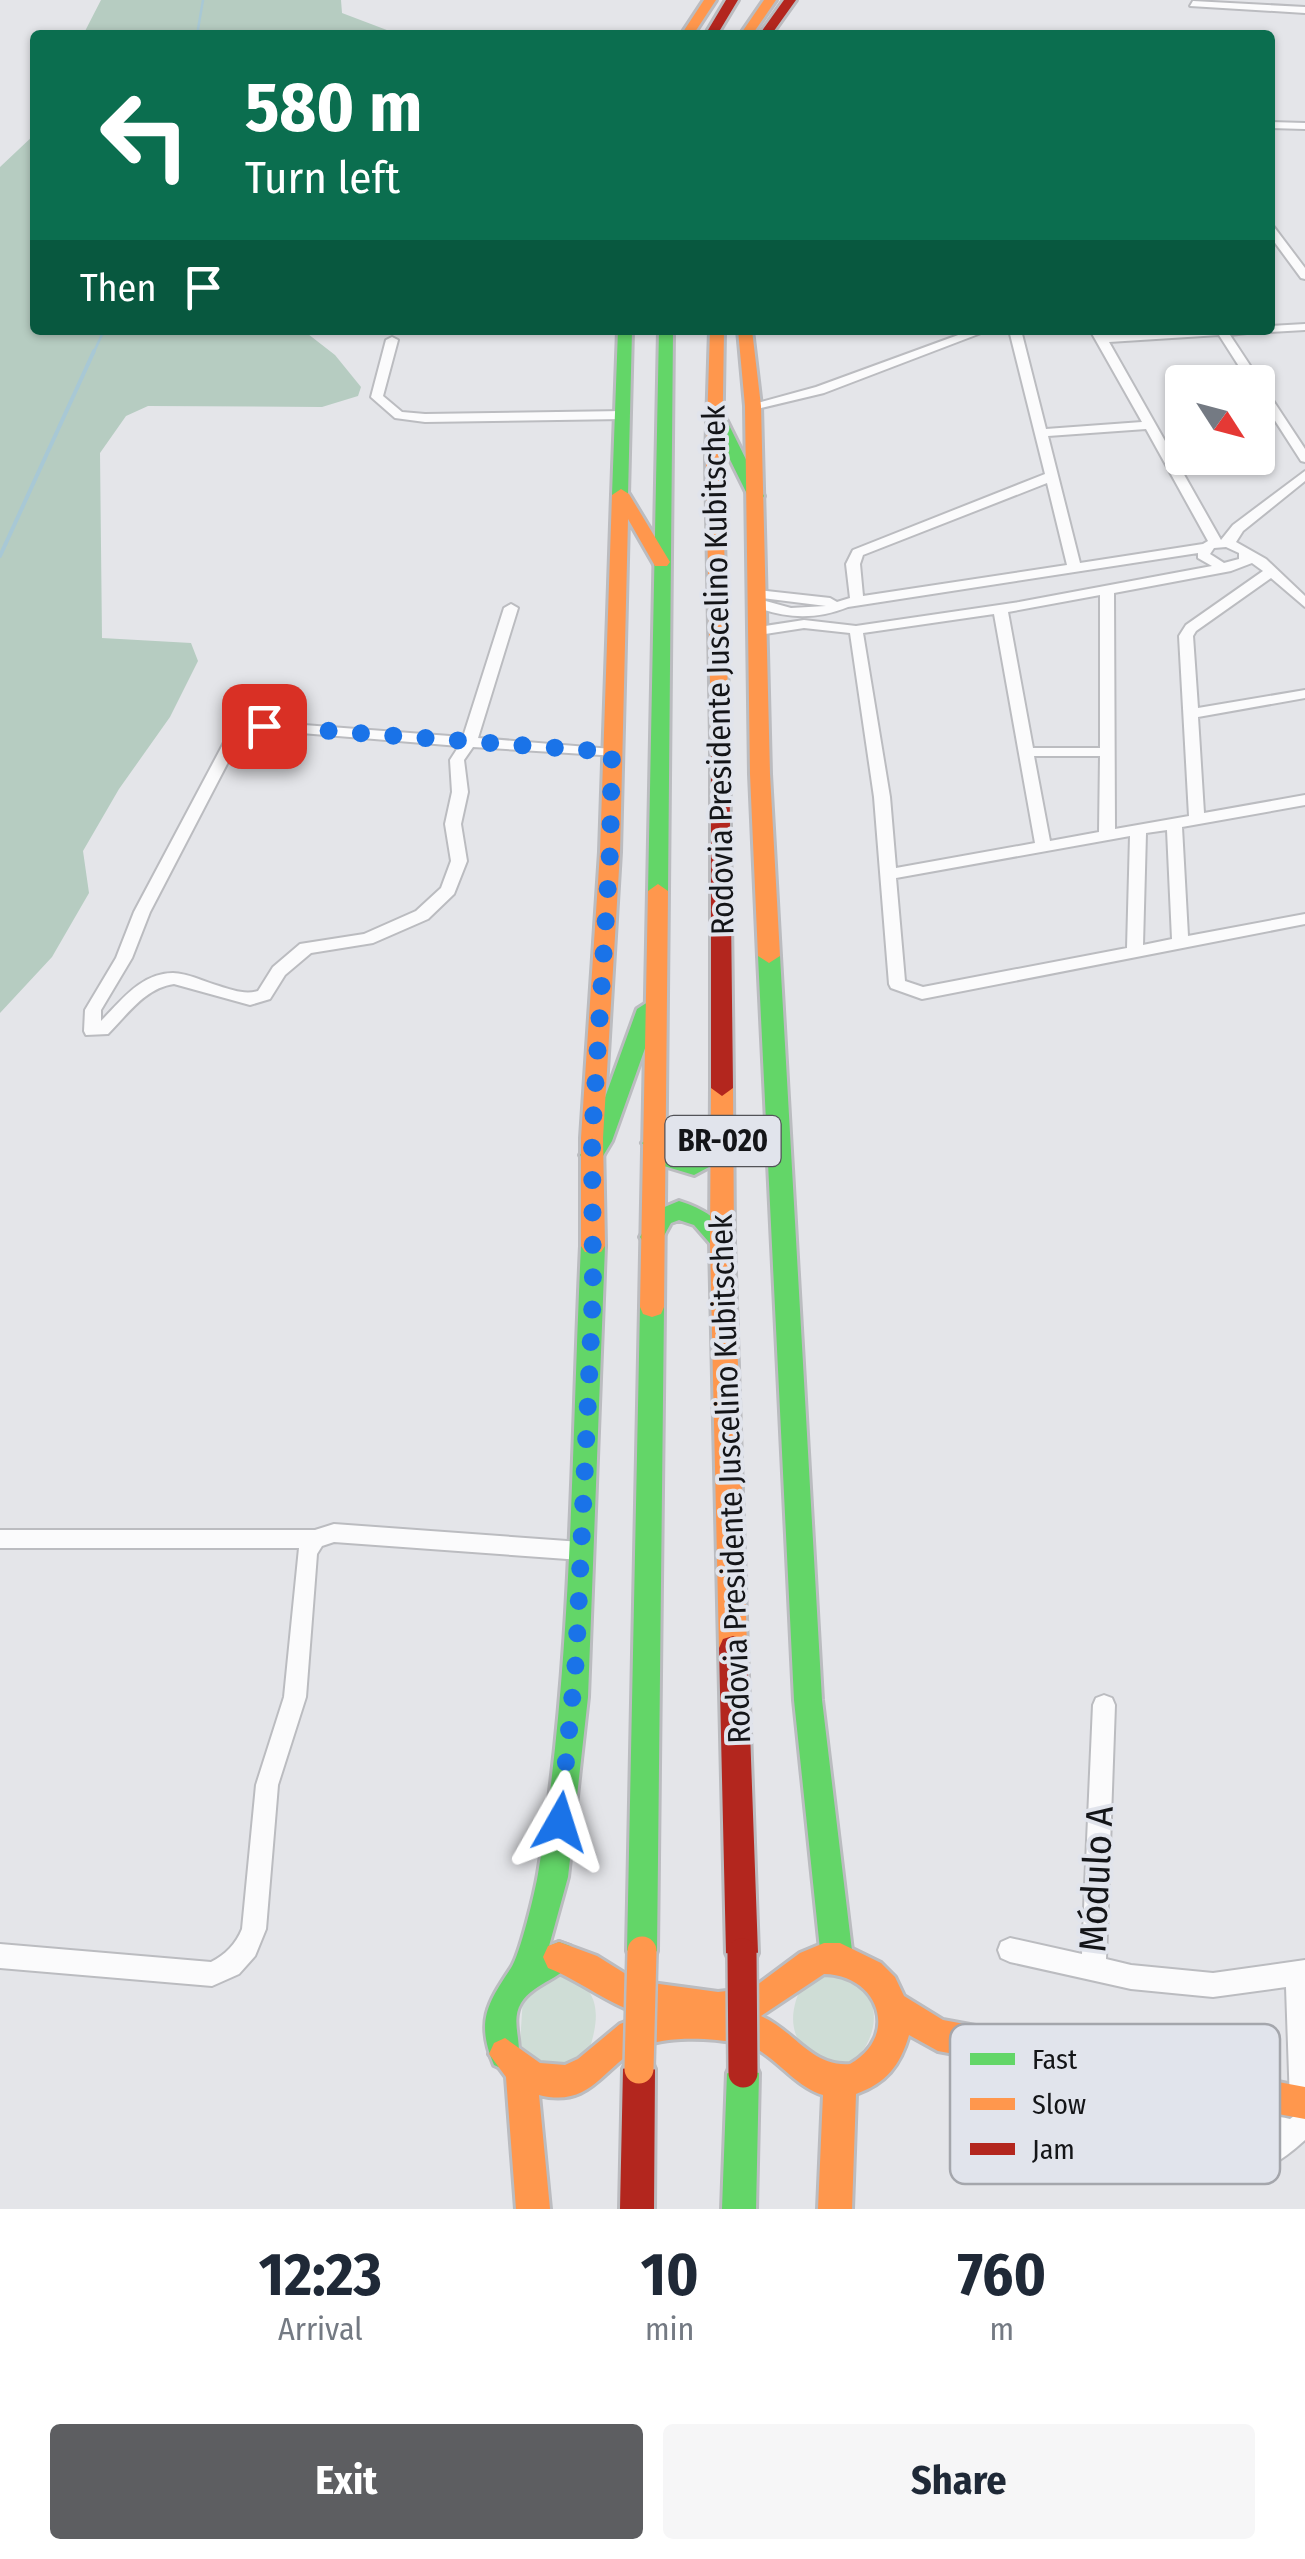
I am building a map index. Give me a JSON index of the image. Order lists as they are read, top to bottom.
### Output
{
  "streets": {
    "main road": ["Rodovia Presidente Juscelino Kubitschek", "BR-020"],
    "street": ["Módulo A"]
  },
  "legend": ["Fast", "Slow", "Jam"],
  "north": "bottom right",
  "page": {
    "turn": ["580 m", "Turn left"],
    "then": "Then",
    "eta": [
      "12:23",
      "Arrival",
      "10",
      "min",
      "760",
      "m"
    ],
    "buttons": ["Exit", "Share"]
  }
}
